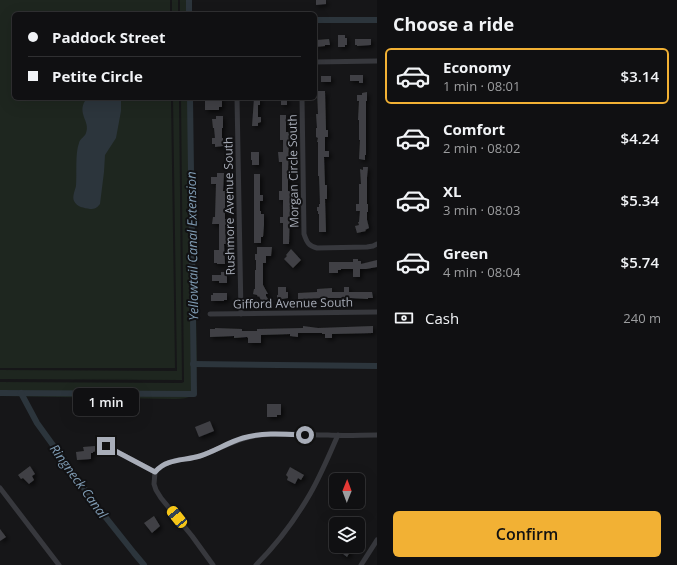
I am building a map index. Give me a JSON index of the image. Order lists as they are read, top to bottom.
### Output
{
  "streets": {
    "street": ["Morgan Circle South", "Rushmore Avenue South", "Gifford Avenue South"]
  },
  "crossings": [
    ["Rushmore Avenue South", "Gifford Avenue South"]
  ],
  "water": ["Yellowtail Canal Extension", "Ringneck Canal"],
  "north": "top",
  "page": {
    "heading": "Choose a ride",
    "banner": ["Paddock Street", "Petite Circle"],
    "list": [
      {
        "name": "Economy",
        "note": "1 min · 08:01",
        "value": "$3.14"
      },
      {
        "name": "Comfort",
        "note": "2 min · 08:02",
        "value": "$4.24"
      },
      {
        "name": "XL",
        "note": "3 min · 08:03",
        "value": "$5.34"
      },
      {
        "name": "Green",
        "note": "4 min · 08:04",
        "value": "$5.74"
      }
    ],
    "pay": ["Cash", "240 m"],
    "bubble": "1 min",
    "buttons": "Confirm"
  }
}
